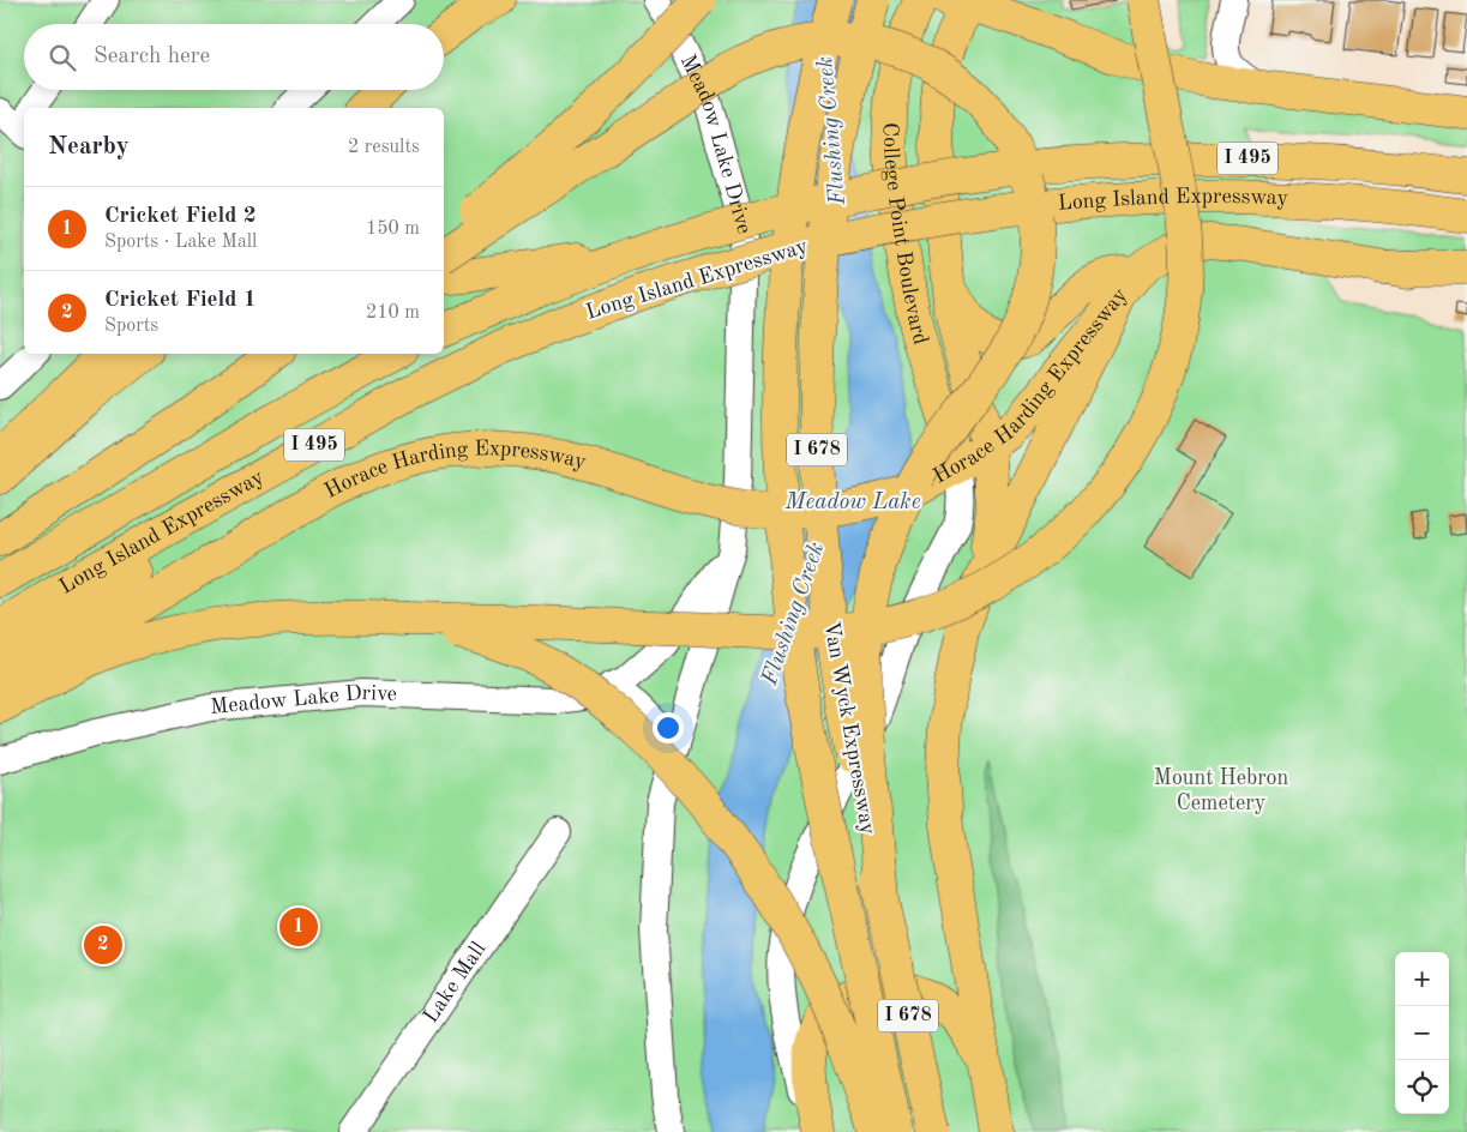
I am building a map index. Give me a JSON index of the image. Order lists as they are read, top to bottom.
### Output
{
  "streets": {
    "main road": [
      "I 495",
      "Long Island Expressway",
      "College Point Boulevard",
      "Horace Harding Expressway",
      "I 678",
      "Van Wyck Expressway"
    ],
    "street": ["Meadow Lake Drive", "Lake Mall"]
  },
  "crossings": [
    ["College Point Boulevard", "Horace Harding Expressway"]
  ],
  "water": ["Flushing Creek", "Meadow Lake"],
  "parks": ["Mount Hebron Cemetery"],
  "page": {
    "search": "Search here",
    "heading": ["Nearby", "2 results"],
    "list": [
      {
        "mark": "1",
        "name": "Cricket Field 2",
        "note": "Sports · Lake Mall",
        "value": "150 m"
      },
      {
        "mark": "2",
        "name": "Cricket Field 1",
        "note": "Sports",
        "value": "210 m"
      }
    ],
    "pins": ["1", "2"],
    "map_buttons": ["+", "−"]
  }
}
